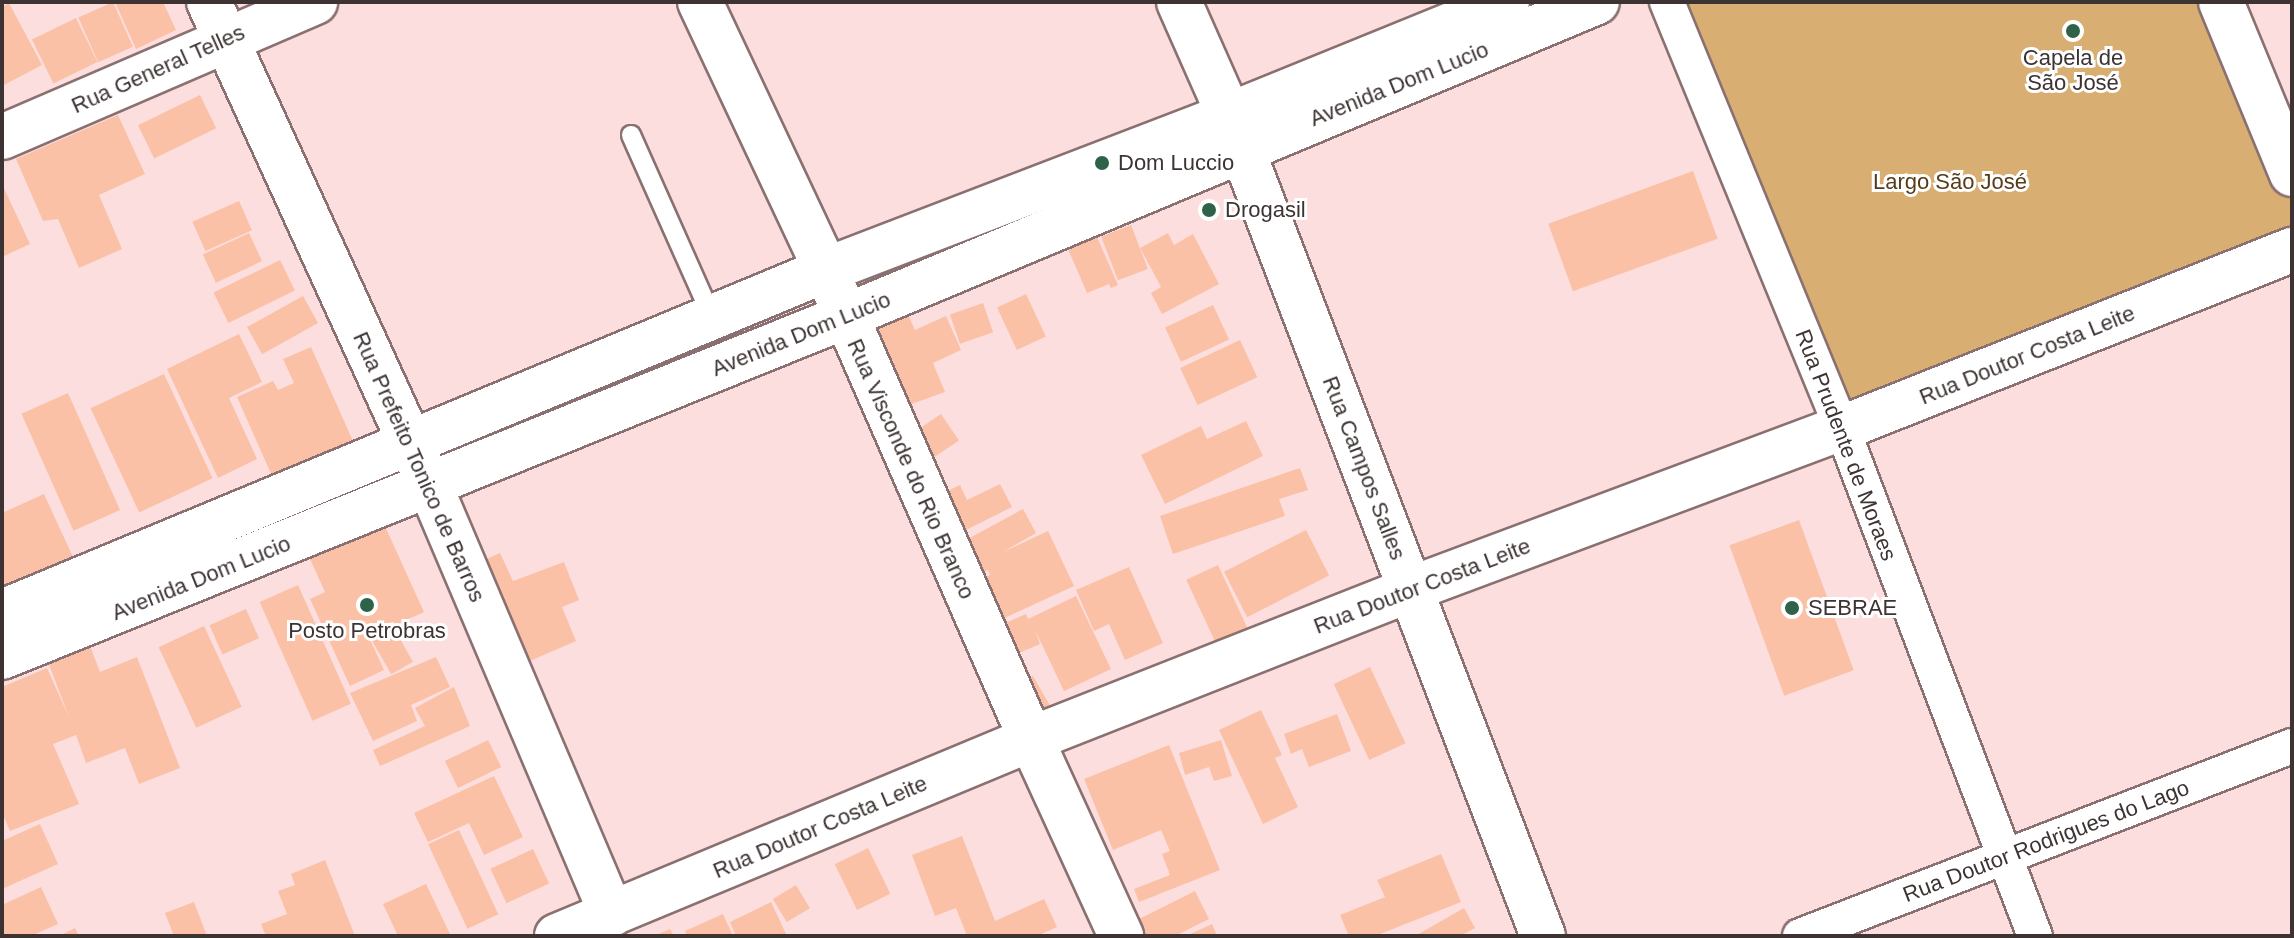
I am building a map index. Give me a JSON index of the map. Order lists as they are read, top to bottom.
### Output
{
  "streets": {
    "street": [
      "Rua General Telles",
      "Avenida Dom Lucio",
      "Rua Doutor Costa Leite",
      "Rua Prudente de Moraes",
      "Rua Prefeito Tonico de Barros",
      "Rua Campos Salles",
      "Rua Visconde do Rio Branco",
      "Rua Doutor Rodrigues do Lago"
    ]
  },
  "crossings": [
    ["Rua General Telles", "Rua Prefeito Tonico de Barros"],
    ["Avenida Dom Lucio", "Rua Prefeito Tonico de Barros"],
    ["Avenida Dom Lucio", "Rua Campos Salles"],
    ["Avenida Dom Lucio", "Rua Visconde do Rio Branco"],
    ["Rua Doutor Costa Leite", "Rua Prudente de Moraes"],
    ["Rua Doutor Costa Leite", "Rua Prefeito Tonico de Barros"],
    ["Rua Doutor Costa Leite", "Rua Campos Salles"],
    ["Rua Doutor Costa Leite", "Rua Visconde do Rio Branco"],
    ["Rua Prudente de Moraes", "Rua Doutor Rodrigues do Lago"]
  ],
  "parks": ["Largo São José"],
  "places": [
    "Capela de São José",
    "Dom Luccio",
    "Drogasil",
    "Posto Petrobras",
    "SEBRAE"
  ]
}
